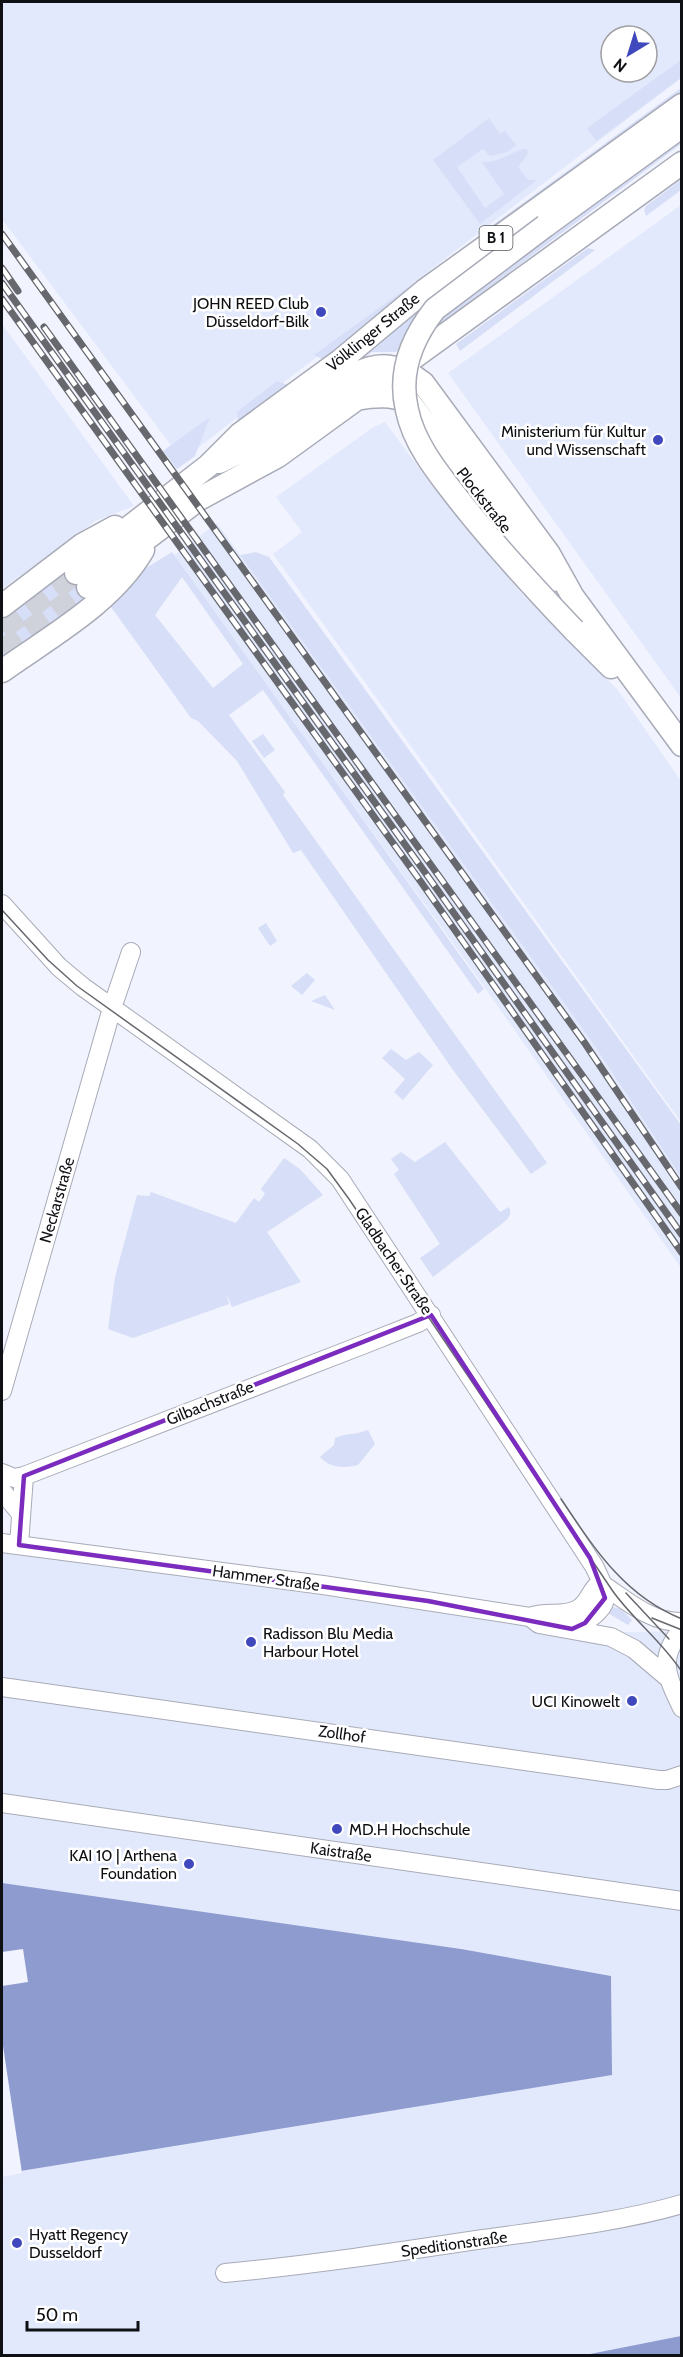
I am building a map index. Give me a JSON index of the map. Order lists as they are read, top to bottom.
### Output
{
  "streets": {
    "main road": ["B 1", "Völklinger Straße", "Plockstraße"],
    "street": [
      "Neckarstraße",
      "Gladbacher Straße",
      "Gilbachstraße",
      "Hammer Straße",
      "Zollhof",
      "Kaistraße",
      "Speditionstraße"
    ]
  },
  "crossings": [
    ["B 1", "Völklinger Straße"],
    ["B 1", "Plockstraße"],
    ["Völklinger Straße", "Plockstraße"],
    ["Neckarstraße", "Gladbacher Straße"],
    ["Gladbacher Straße", "Gilbachstraße"],
    ["Gladbacher Straße", "Hammer Straße"]
  ],
  "places": [
    "JOHN REED Club Düsseldorf-Bilk",
    "Ministerium für Kultur und Wissenschaft",
    "Radisson Blu Media Harbour Hotel",
    "UCI Kinowelt",
    "MD.H Hochschule",
    "KAI 10 | Arthena Foundation",
    "Hyatt Regency Dusseldorf"
  ],
  "scale_bar": "50 m",
  "north": "bottom left"
}
